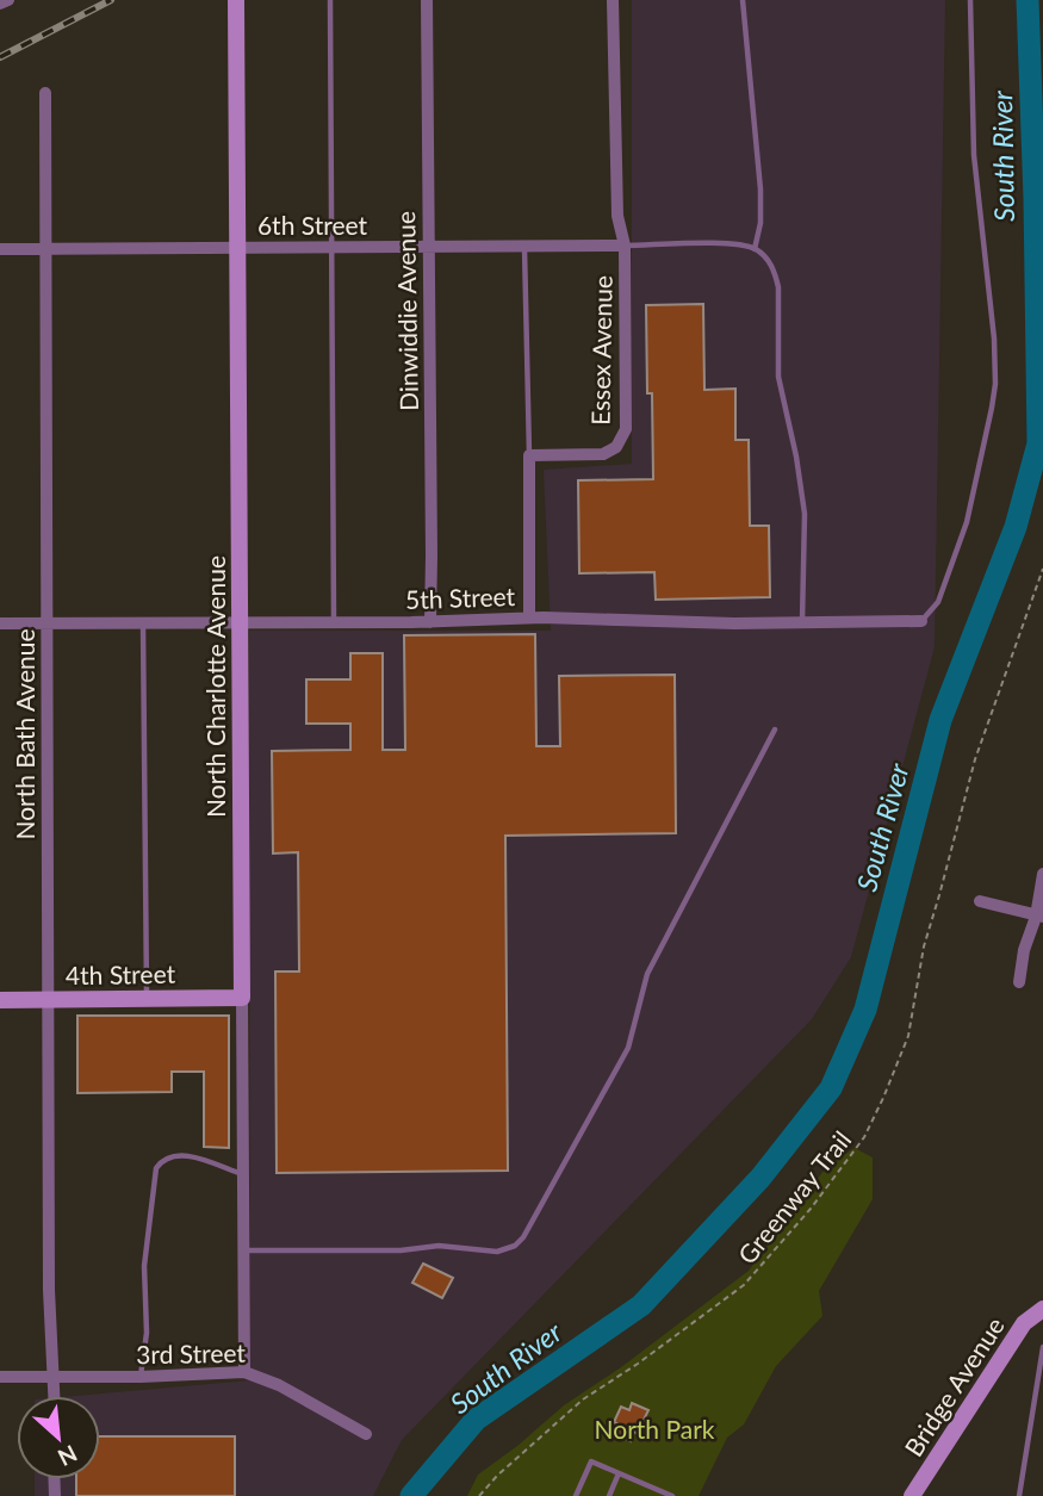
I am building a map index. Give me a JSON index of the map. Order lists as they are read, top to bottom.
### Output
{
  "streets": {
    "street": [
      "6th Street",
      "Dinwiddie Avenue",
      "Essex Avenue",
      "5th Street",
      "North Charlotte Avenue",
      "North Bath Avenue",
      "4th Street",
      "3rd Street",
      "Bridge Avenue"
    ],
    "path": ["Greenway Trail"]
  },
  "crossings": [
    ["6th Street", "Dinwiddie Avenue"],
    ["6th Street", "Essex Avenue"],
    ["6th Street", "North Charlotte Avenue"],
    ["6th Street", "North Bath Avenue"],
    ["Dinwiddie Avenue", "5th Street"],
    ["5th Street", "North Charlotte Avenue"],
    ["5th Street", "North Bath Avenue"],
    ["North Charlotte Avenue", "4th Street"],
    ["North Charlotte Avenue", "3rd Street"],
    ["North Bath Avenue", "4th Street"],
    ["North Bath Avenue", "3rd Street"]
  ],
  "water": ["South River"],
  "parks": ["North Park"],
  "north": "bottom right"
}
